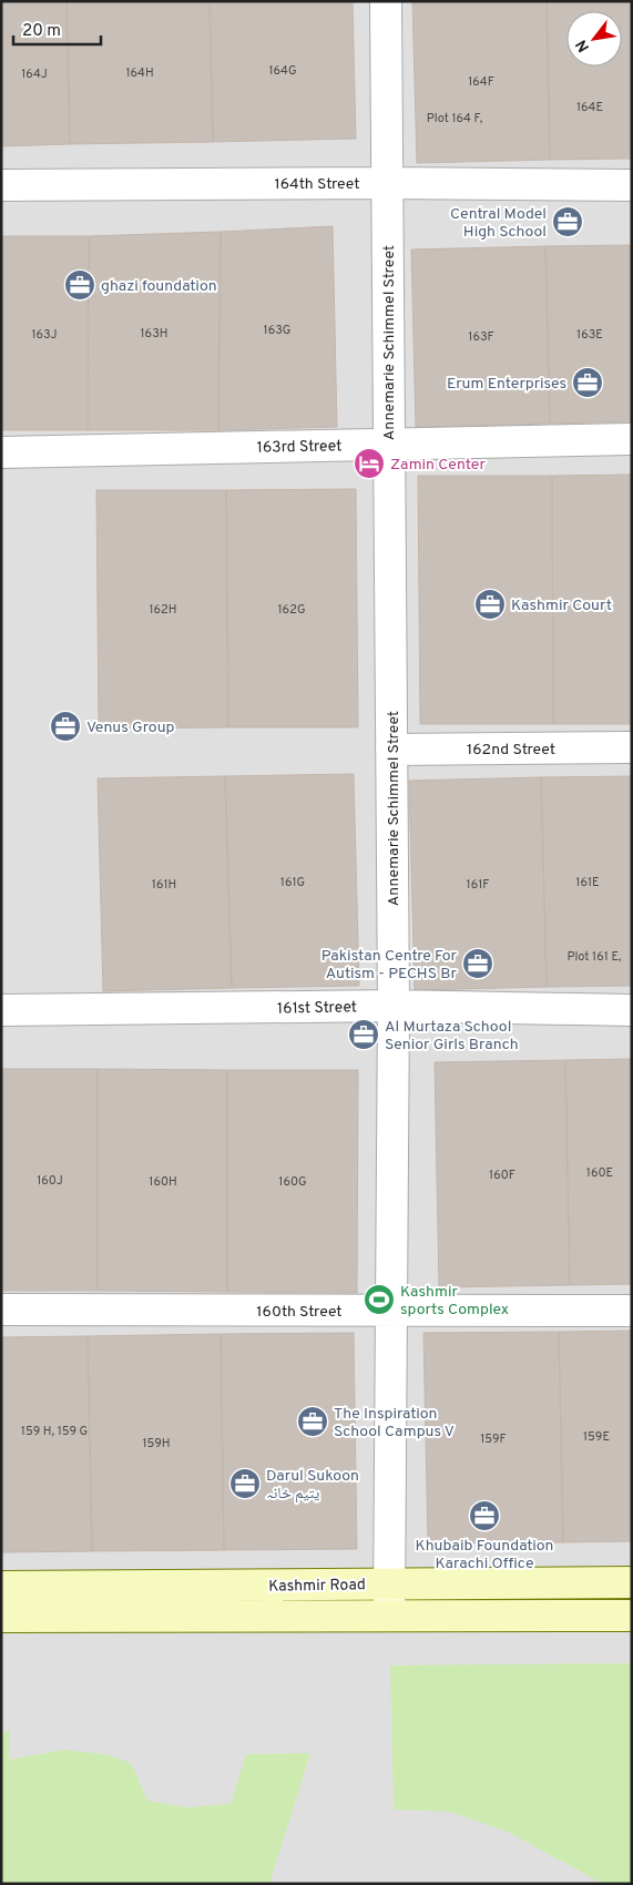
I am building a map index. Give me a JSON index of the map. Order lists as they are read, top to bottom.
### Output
{
  "streets": {
    "main road": ["Kashmir Road"],
    "street": [
      "164th Street",
      "Annemarie Schimmel Street",
      "163rd Street",
      "162nd Street",
      "161st Street",
      "160th Street"
    ]
  },
  "crossings": [
    ["164th Street", "Annemarie Schimmel Street"],
    ["Annemarie Schimmel Street", "163rd Street"],
    ["Annemarie Schimmel Street", "162nd Street"],
    ["Annemarie Schimmel Street", "161st Street"],
    ["Annemarie Schimmel Street", "160th Street"],
    ["Annemarie Schimmel Street", "Kashmir Road"]
  ],
  "places": {
    "office": [
      "Central Model High School",
      "ghazi foundation",
      "Erum Enterprises",
      "Kashmir Court",
      "Venus Group",
      "Pakistan Centre For Autism - PECHS Br",
      "Al Murtaza School Senior Girls Branch",
      "The Inspiration School Campus V",
      "Darul Sukoon یتیم خانہ",
      "Khubaib Foundation Karachi Office"
    ],
    "hotel": ["Zamin Center"],
    "sports": ["Kashmir sports Complex"]
  },
  "house_numbers": [
    "164G",
    "164H",
    "164J",
    "164F",
    "164E",
    "Plot 164 F,",
    "163G",
    "163H",
    "163J",
    "163E",
    "163F",
    "162H",
    "162G",
    "161G",
    "161E",
    "161H",
    "161F",
    "Plot 161 E,",
    "160E",
    "160F",
    "160J",
    "160H",
    "160G",
    "159 H, 159 G",
    "159E",
    "159F",
    "159H"
  ],
  "scale_bar": "20 m",
  "north": "bottom left"
}
